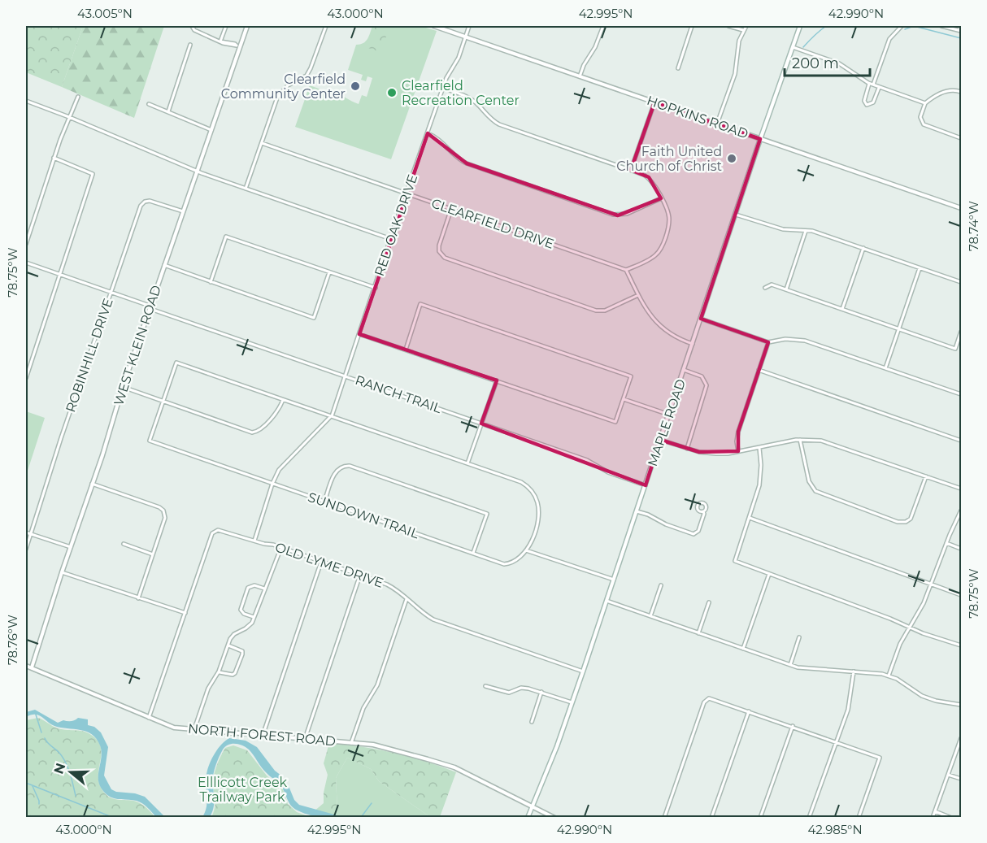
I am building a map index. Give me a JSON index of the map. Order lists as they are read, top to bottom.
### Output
{
  "streets": {
    "street": [
      "HOPKINS ROAD",
      "CLEARFIELD DRIVE",
      "RED OAK DRIVE",
      "WEST KLEIN ROAD",
      "ROBINHILL DRIVE",
      "RANCH TRAIL",
      "MAPLE ROAD",
      "SUNDOWN TRAIL",
      "OLD LYME DRIVE",
      "NORTH FOREST ROAD"
    ]
  },
  "crossings": [
    ["HOPKINS ROAD", "RED OAK DRIVE"],
    ["HOPKINS ROAD", "MAPLE ROAD"],
    ["CLEARFIELD DRIVE", "RED OAK DRIVE"],
    ["RED OAK DRIVE", "RANCH TRAIL"],
    ["RED OAK DRIVE", "SUNDOWN TRAIL"],
    ["RED OAK DRIVE", "OLD LYME DRIVE"],
    ["WEST KLEIN ROAD", "ROBINHILL DRIVE"],
    ["WEST KLEIN ROAD", "RANCH TRAIL"],
    ["WEST KLEIN ROAD", "NORTH FOREST ROAD"],
    ["ROBINHILL DRIVE", "RANCH TRAIL"],
    ["RANCH TRAIL", "MAPLE ROAD"],
    ["MAPLE ROAD", "OLD LYME DRIVE"],
    ["MAPLE ROAD", "NORTH FOREST ROAD"]
  ],
  "parks": ["Elllicott Creek Trailway Park"],
  "places": ["Clearfield Community Center", "Clearfield Recreation Center", "Faith United Church of Christ"],
  "scale_bar": "200 m",
  "north": "left",
  "coordinates": [
    "43.005°N",
    "43.000°N",
    "42.995°N",
    "42.990°N",
    "78.74°W",
    "78.75°W",
    "78.76°W",
    "42.985°N"
  ]
}
